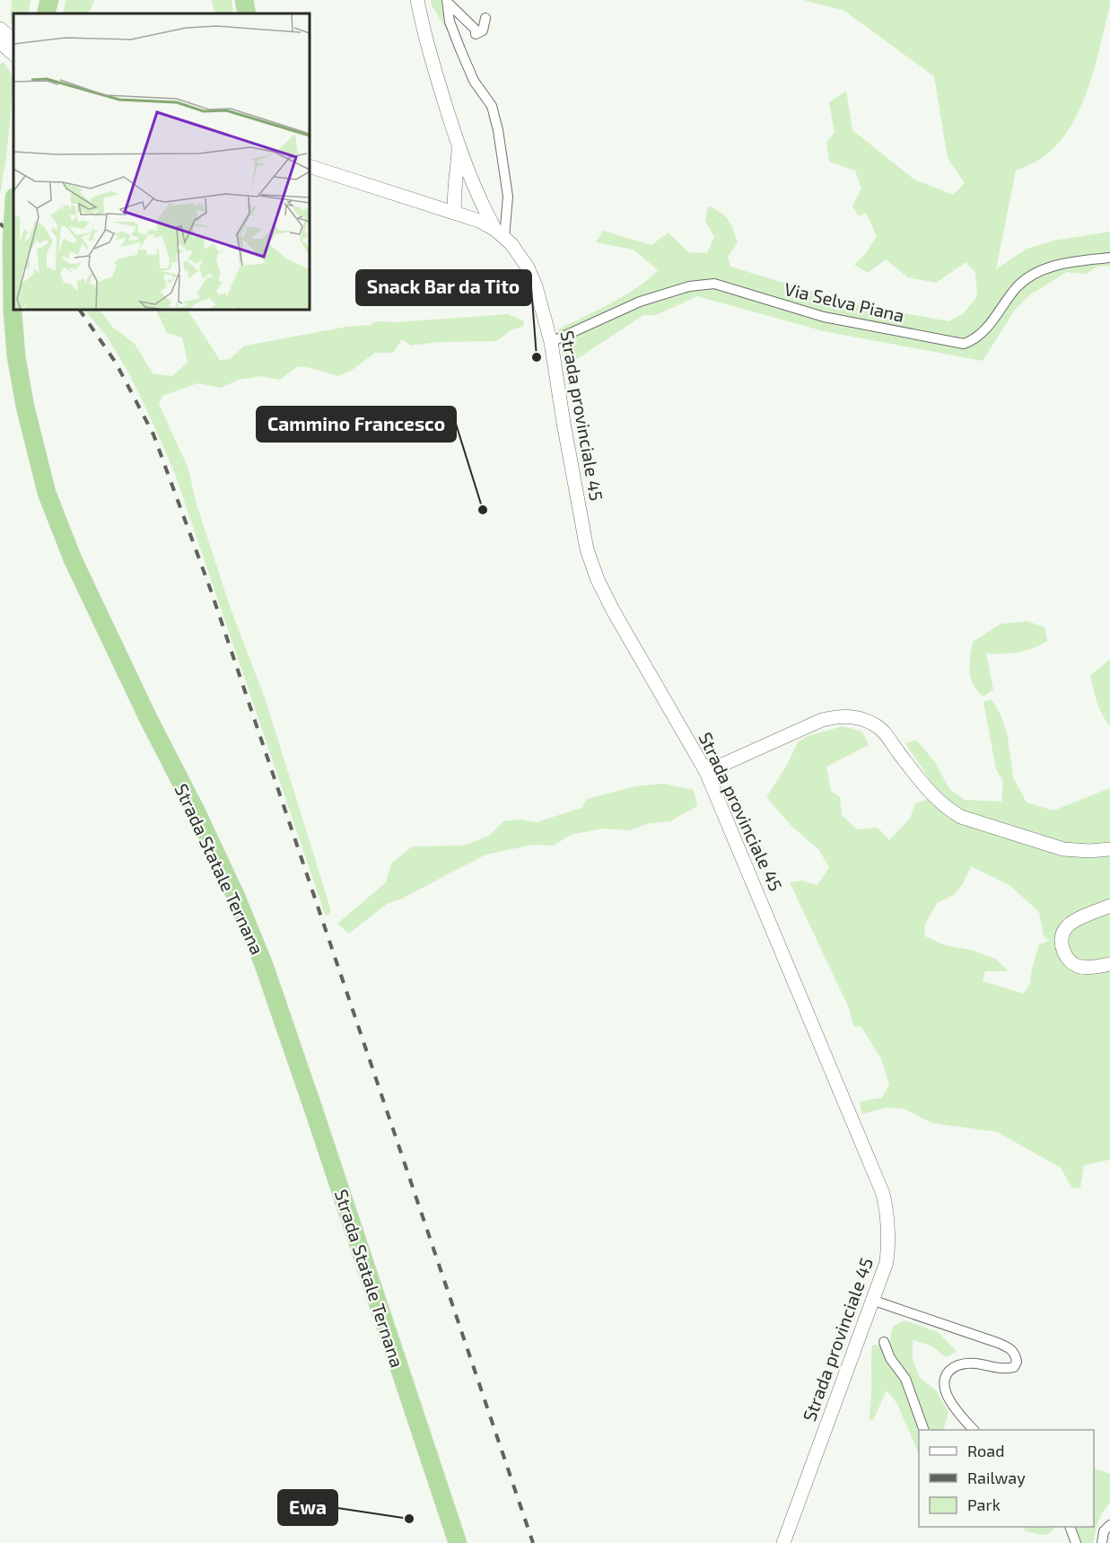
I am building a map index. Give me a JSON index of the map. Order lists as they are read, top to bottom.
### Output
{
  "streets": {
    "highway": ["Strada Statale Ternana"],
    "main road": ["Strada provinciale 45"],
    "street": ["Via Selva Piana"]
  },
  "crossings": [
    ["Via Selva Piana", "Strada provinciale 45"]
  ],
  "places": ["Snack Bar da Tito", "Cammino Francesco", "Ewa"],
  "legend": ["Road", "Railway", "Park"]
}
